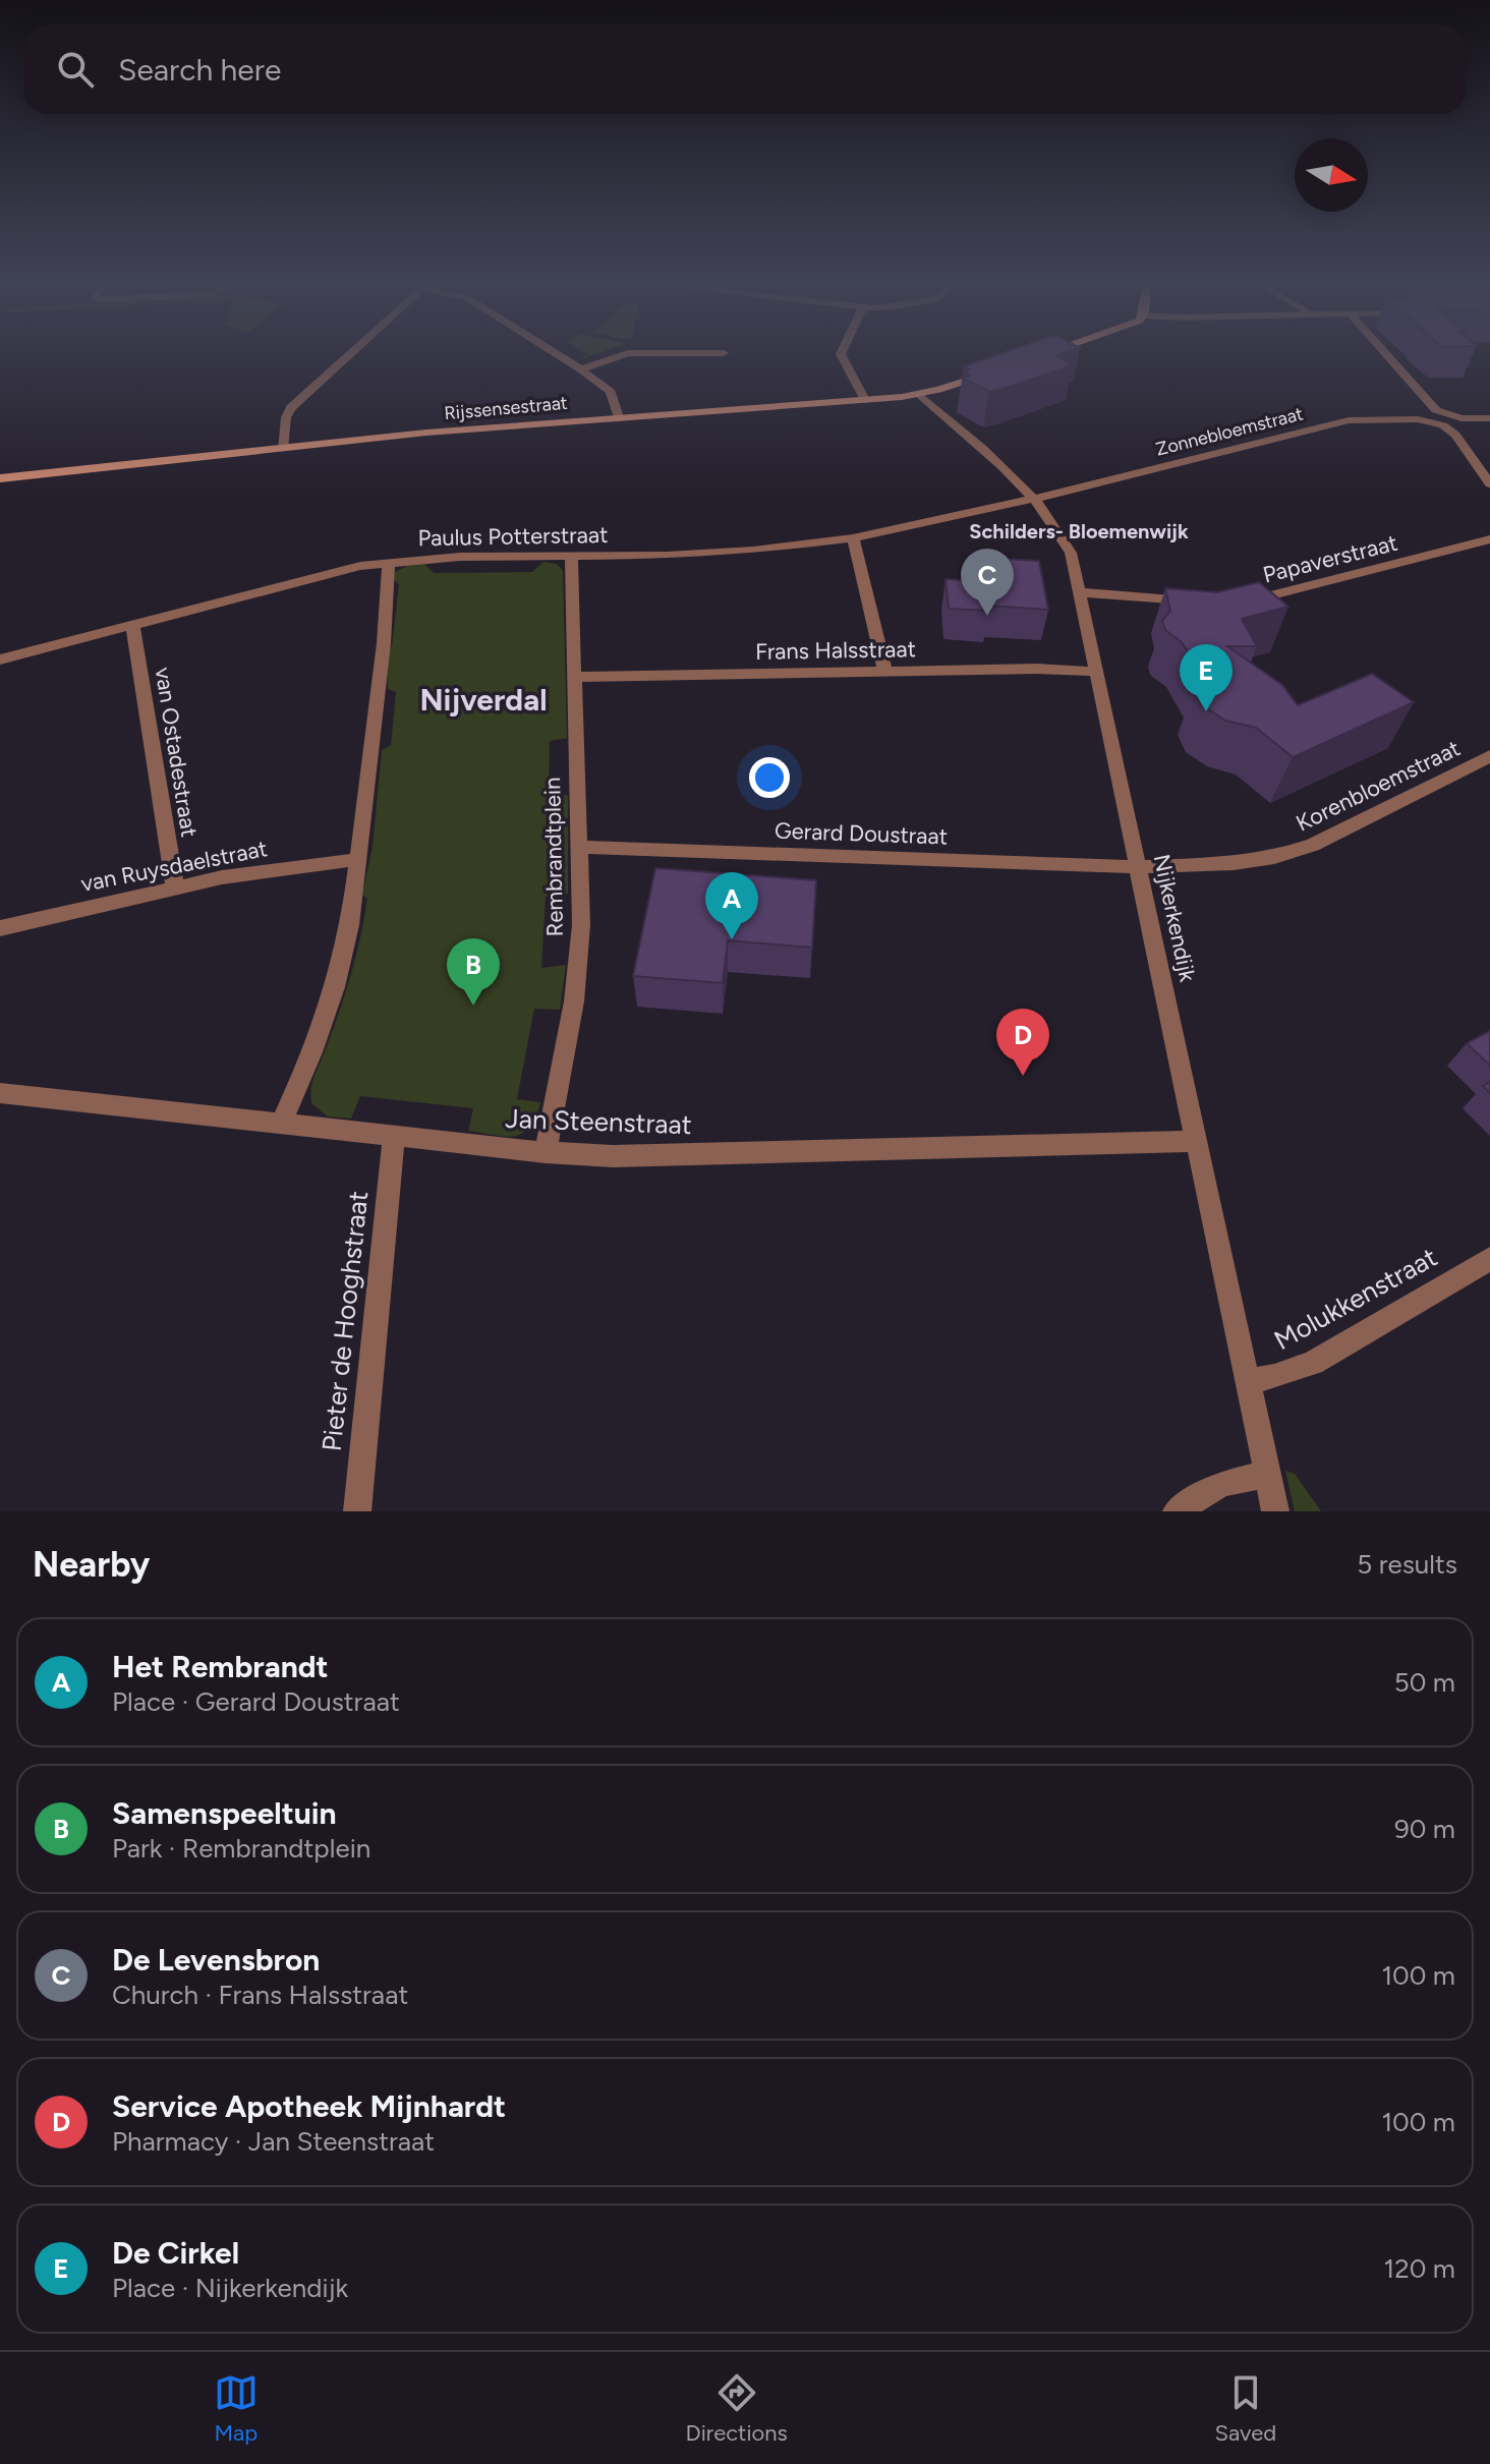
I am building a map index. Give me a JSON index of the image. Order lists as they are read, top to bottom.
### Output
{
  "streets": {
    "main road": ["Rijssensestraat"],
    "street": [
      "Zonnebloemstraat",
      "Paulus Potterstraat",
      "Papaverstraat",
      "Frans Halsstraat",
      "van Ostadestraat",
      "Korenbloemstraat",
      "Gerard Doustraat",
      "Rembrandtplein",
      "van Ruysdaelstraat",
      "Nijkerkendijk",
      "Jan Steenstraat",
      "Molukkenstraat",
      "Pieter de Hooghstraat"
    ]
  },
  "crossings": [
    ["Rijssensestraat", "Nijkerkendijk"],
    ["Zonnebloemstraat", "Paulus Potterstraat"],
    ["Zonnebloemstraat", "Nijkerkendijk"],
    ["Paulus Potterstraat", "van Ostadestraat"],
    ["Paulus Potterstraat", "Rembrandtplein"],
    ["Paulus Potterstraat", "Nijkerkendijk"],
    ["Frans Halsstraat", "Rembrandtplein"],
    ["Frans Halsstraat", "Nijkerkendijk"],
    ["van Ostadestraat", "van Ruysdaelstraat"],
    ["Korenbloemstraat", "Gerard Doustraat"],
    ["Korenbloemstraat", "Nijkerkendijk"],
    ["Gerard Doustraat", "Rembrandtplein"],
    ["Gerard Doustraat", "Nijkerkendijk"],
    ["Rembrandtplein", "Jan Steenstraat"],
    ["Nijkerkendijk", "Jan Steenstraat"],
    ["Nijkerkendijk", "Molukkenstraat"],
    ["Jan Steenstraat", "Pieter de Hooghstraat"]
  ],
  "districts": ["Schilders- Bloemenwijk", "Nijverdal"],
  "north": "right",
  "page": {
    "search": "Search here",
    "pins": [
      "C",
      "E",
      "A",
      "B",
      "D"
    ],
    "heading": ["Nearby", "5 results"],
    "list": [
      {
        "mark": "A",
        "name": "Het Rembrandt",
        "note": "Place · Gerard Doustraat",
        "value": "50 m"
      },
      {
        "mark": "B",
        "name": "Samenspeeltuin",
        "note": "Park · Rembrandtplein",
        "value": "90 m"
      },
      {
        "mark": "C",
        "name": "De Levensbron",
        "note": "Church · Frans Halsstraat",
        "value": "100 m"
      },
      {
        "mark": "D",
        "name": "Service Apotheek Mijnhardt",
        "note": "Pharmacy · Jan Steenstraat",
        "value": "100 m"
      },
      {
        "mark": "E",
        "name": "De Cirkel",
        "note": "Place · Nijkerkendijk",
        "value": "120 m"
      }
    ],
    "nav": ["Map", "Directions", "Saved"]
  }
}
